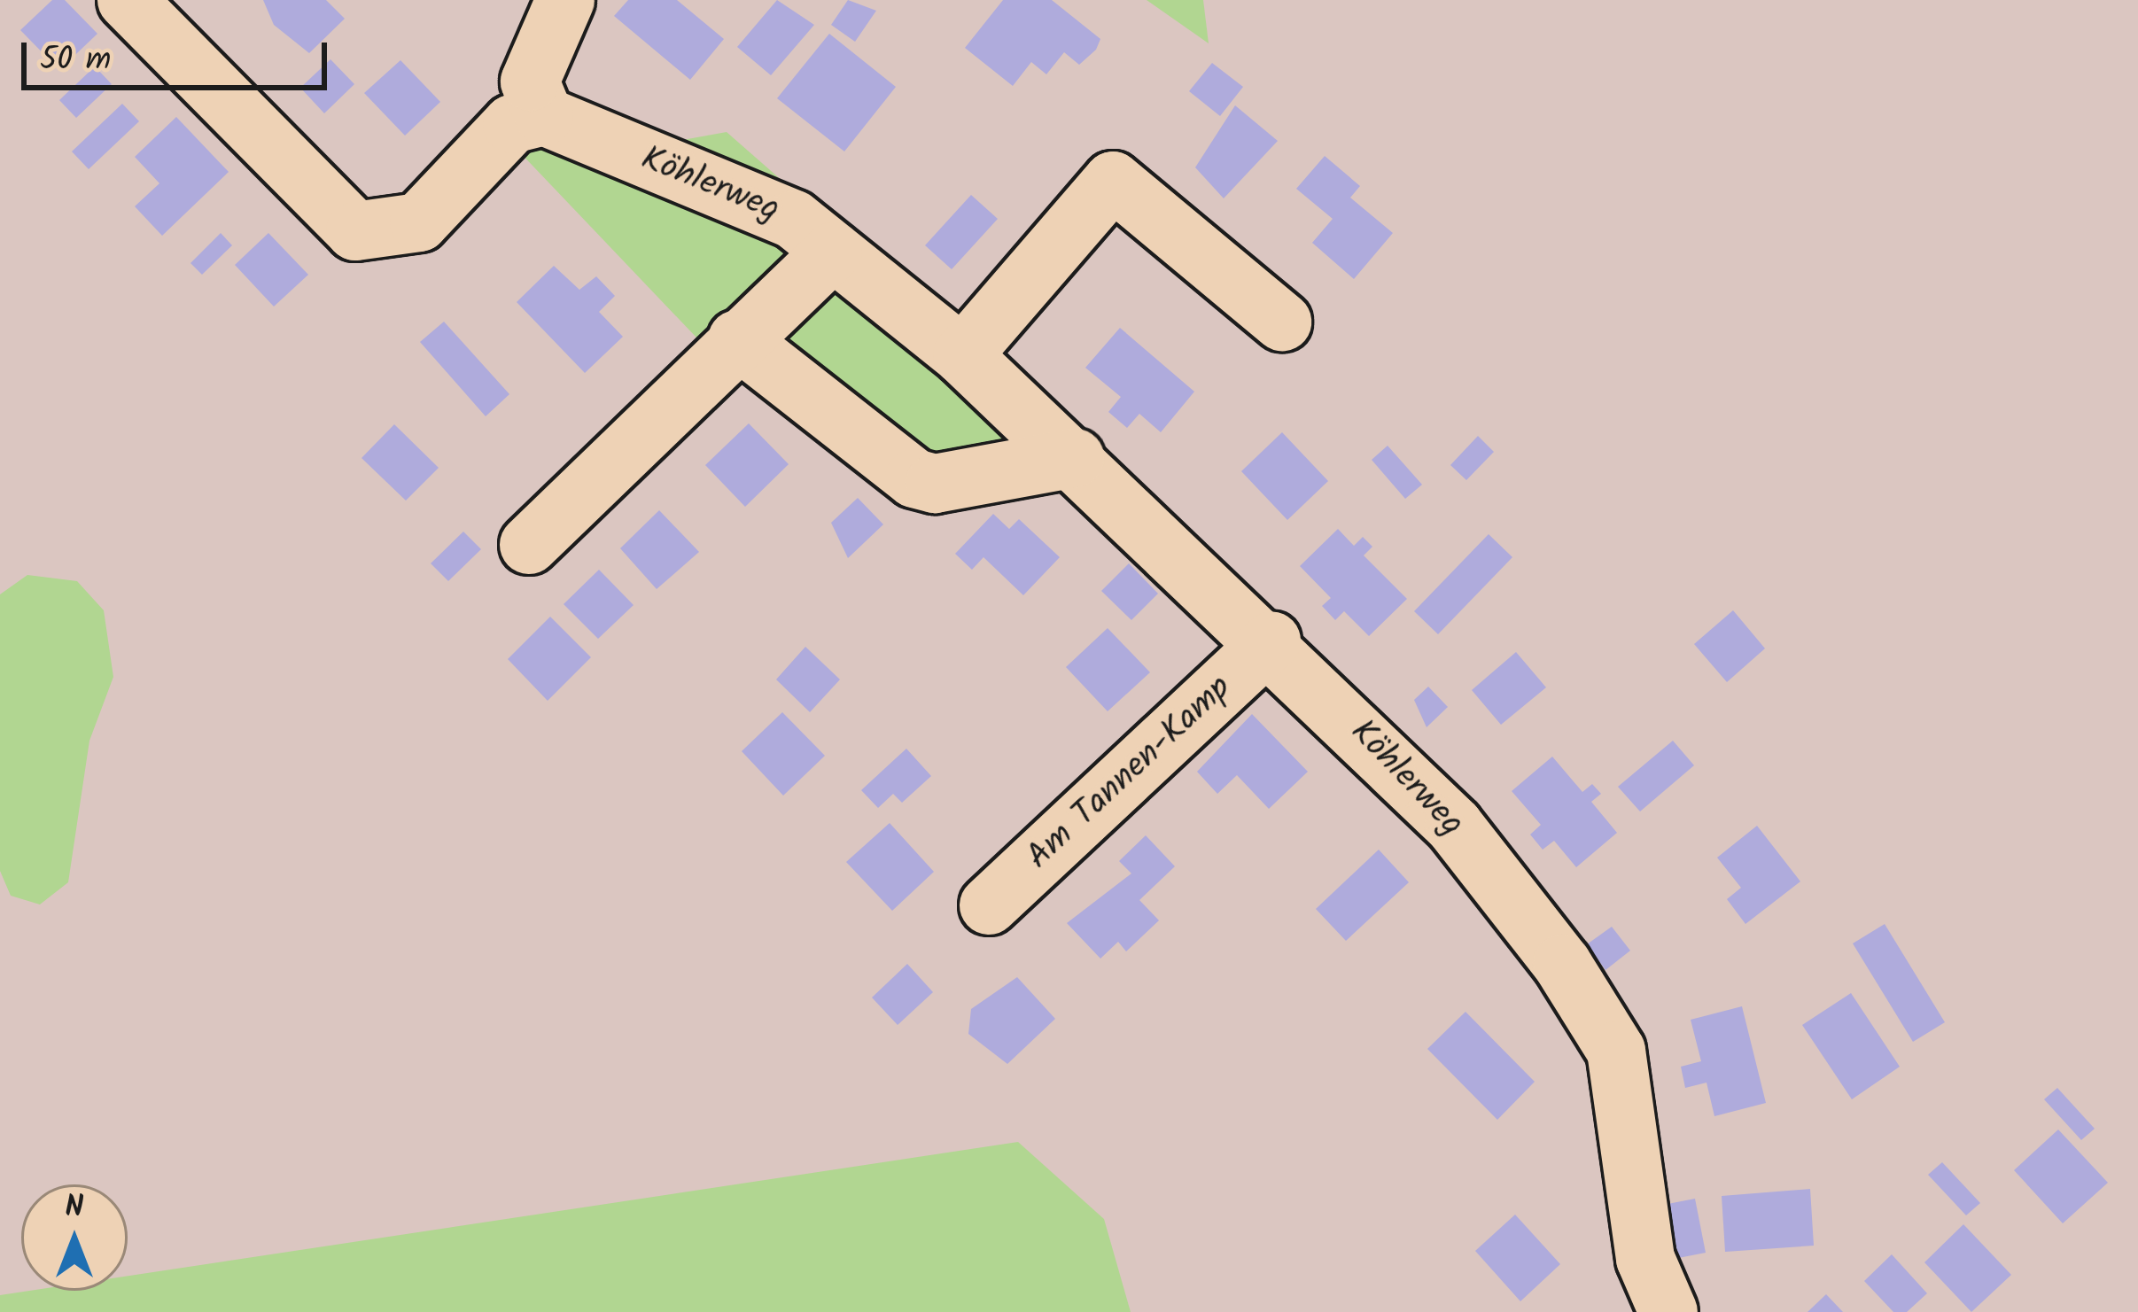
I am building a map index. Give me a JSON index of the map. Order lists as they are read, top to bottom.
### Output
{
  "streets": {
    "street": ["Köhlerweg", "Am Tannen-Kamp"]
  },
  "crossings": [
    ["Köhlerweg", "Am Tannen-Kamp"]
  ],
  "scale_bar": "50 m",
  "north": "top"
}
